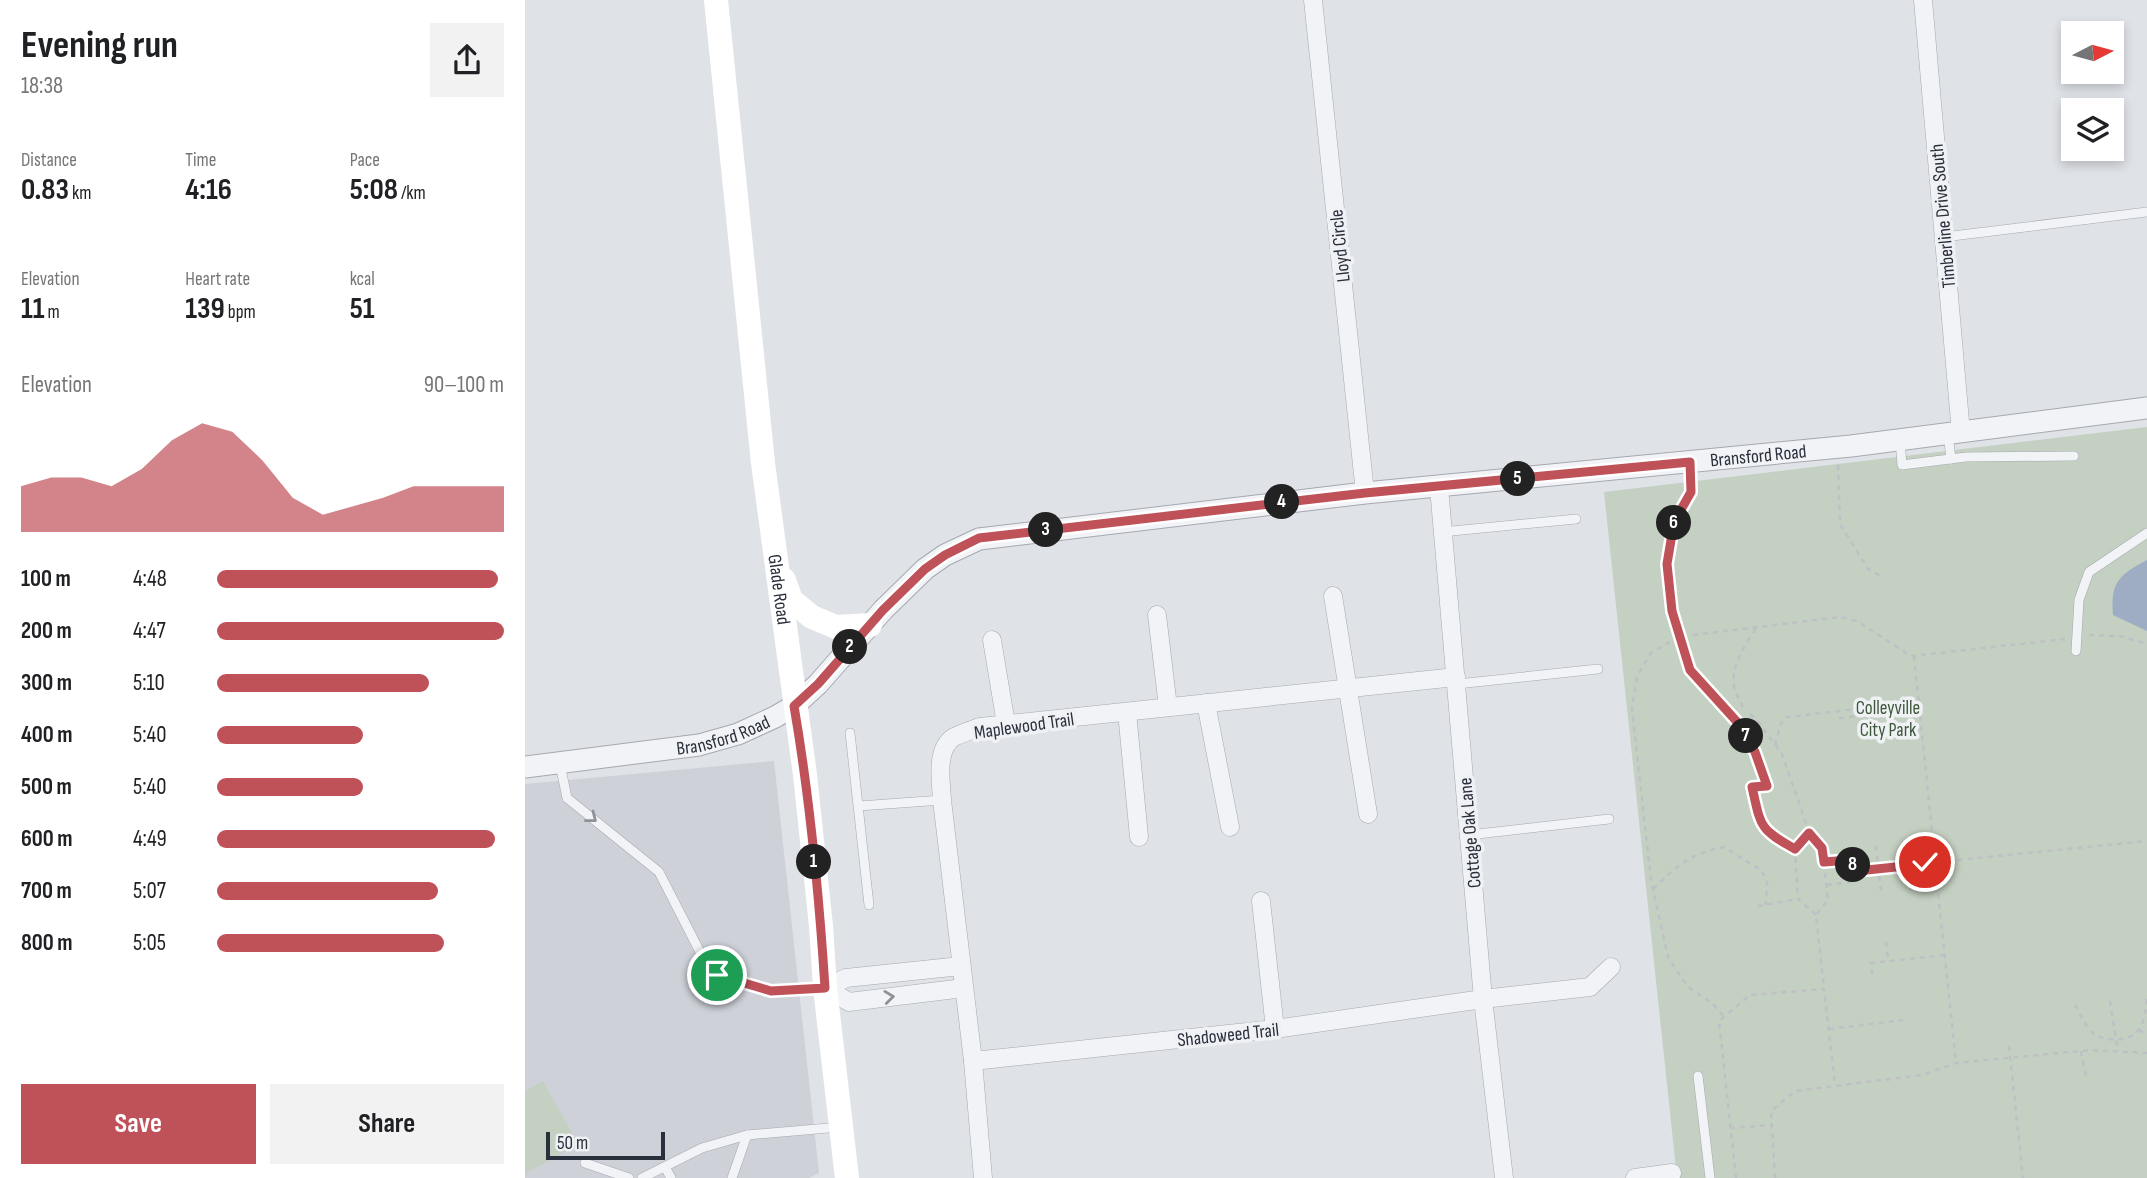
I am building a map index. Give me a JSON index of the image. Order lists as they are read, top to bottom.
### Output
{
  "streets": {
    "main road": ["Glade Road"],
    "street": [
      "Timberline Drive South",
      "Lloyd Circle",
      "Bransford Road",
      "Maplewood Trail",
      "Cottage Oak Lane",
      "Shadoweed Trail"
    ]
  },
  "crossings": [
    ["Timberline Drive South", "Bransford Road"],
    ["Lloyd Circle", "Bransford Road"],
    ["Bransford Road", "Glade Road"],
    ["Bransford Road", "Cottage Oak Lane"],
    ["Maplewood Trail", "Cottage Oak Lane"],
    ["Maplewood Trail", "Shadoweed Trail"],
    ["Cottage Oak Lane", "Shadoweed Trail"]
  ],
  "parks": ["Colleyville City Park"],
  "scale_bar": "50 m",
  "north": "right",
  "page": {
    "heading": ["Evening run", "18:38"],
    "stats": [
      ["Distance", "0.83 km"],
      ["Time", "4:16"],
      ["Pace", "5:08 /km"],
      ["Elevation", "11 m"],
      ["Heart rate", "139 bpm"],
      ["kcal", "51"]
    ],
    "chart": ["Elevation", "90–100 m"],
    "pins": [
      "5",
      "4",
      "6",
      "3",
      "2",
      "7",
      "1",
      "8"
    ],
    "list": [
      {
        "name": "100 m",
        "note": "4:48"
      },
      {
        "name": "200 m",
        "note": "4:47"
      },
      {
        "name": "300 m",
        "note": "5:10"
      },
      {
        "name": "400 m",
        "note": "5:40"
      },
      {
        "name": "500 m",
        "note": "5:40"
      },
      {
        "name": "600 m",
        "note": "4:49"
      },
      {
        "name": "700 m",
        "note": "5:07"
      },
      {
        "name": "800 m",
        "note": "5:05"
      }
    ],
    "buttons": ["Save", "Share"],
    "scale": "50 m"
  }
}
